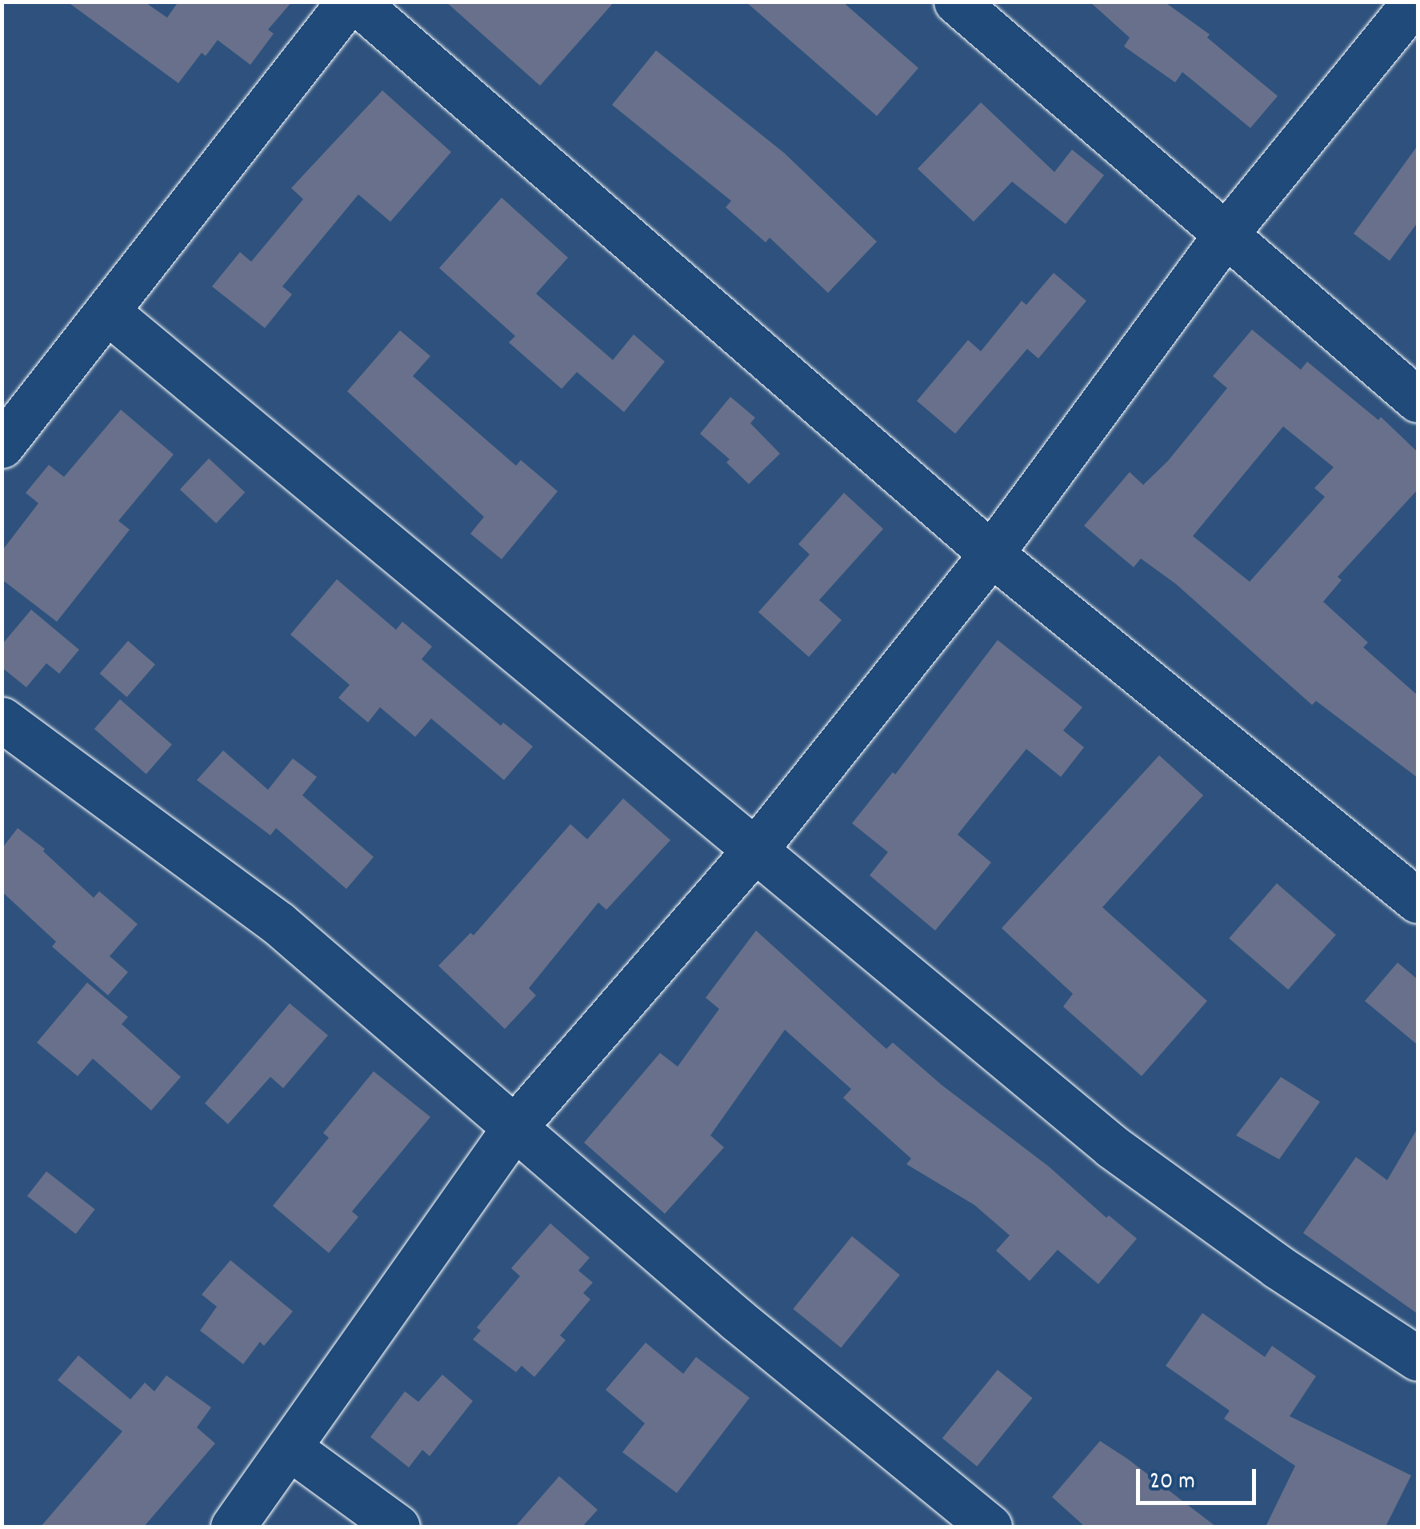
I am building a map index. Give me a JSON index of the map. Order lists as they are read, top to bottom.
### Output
{
  "scale_bar": "20 m"
}
